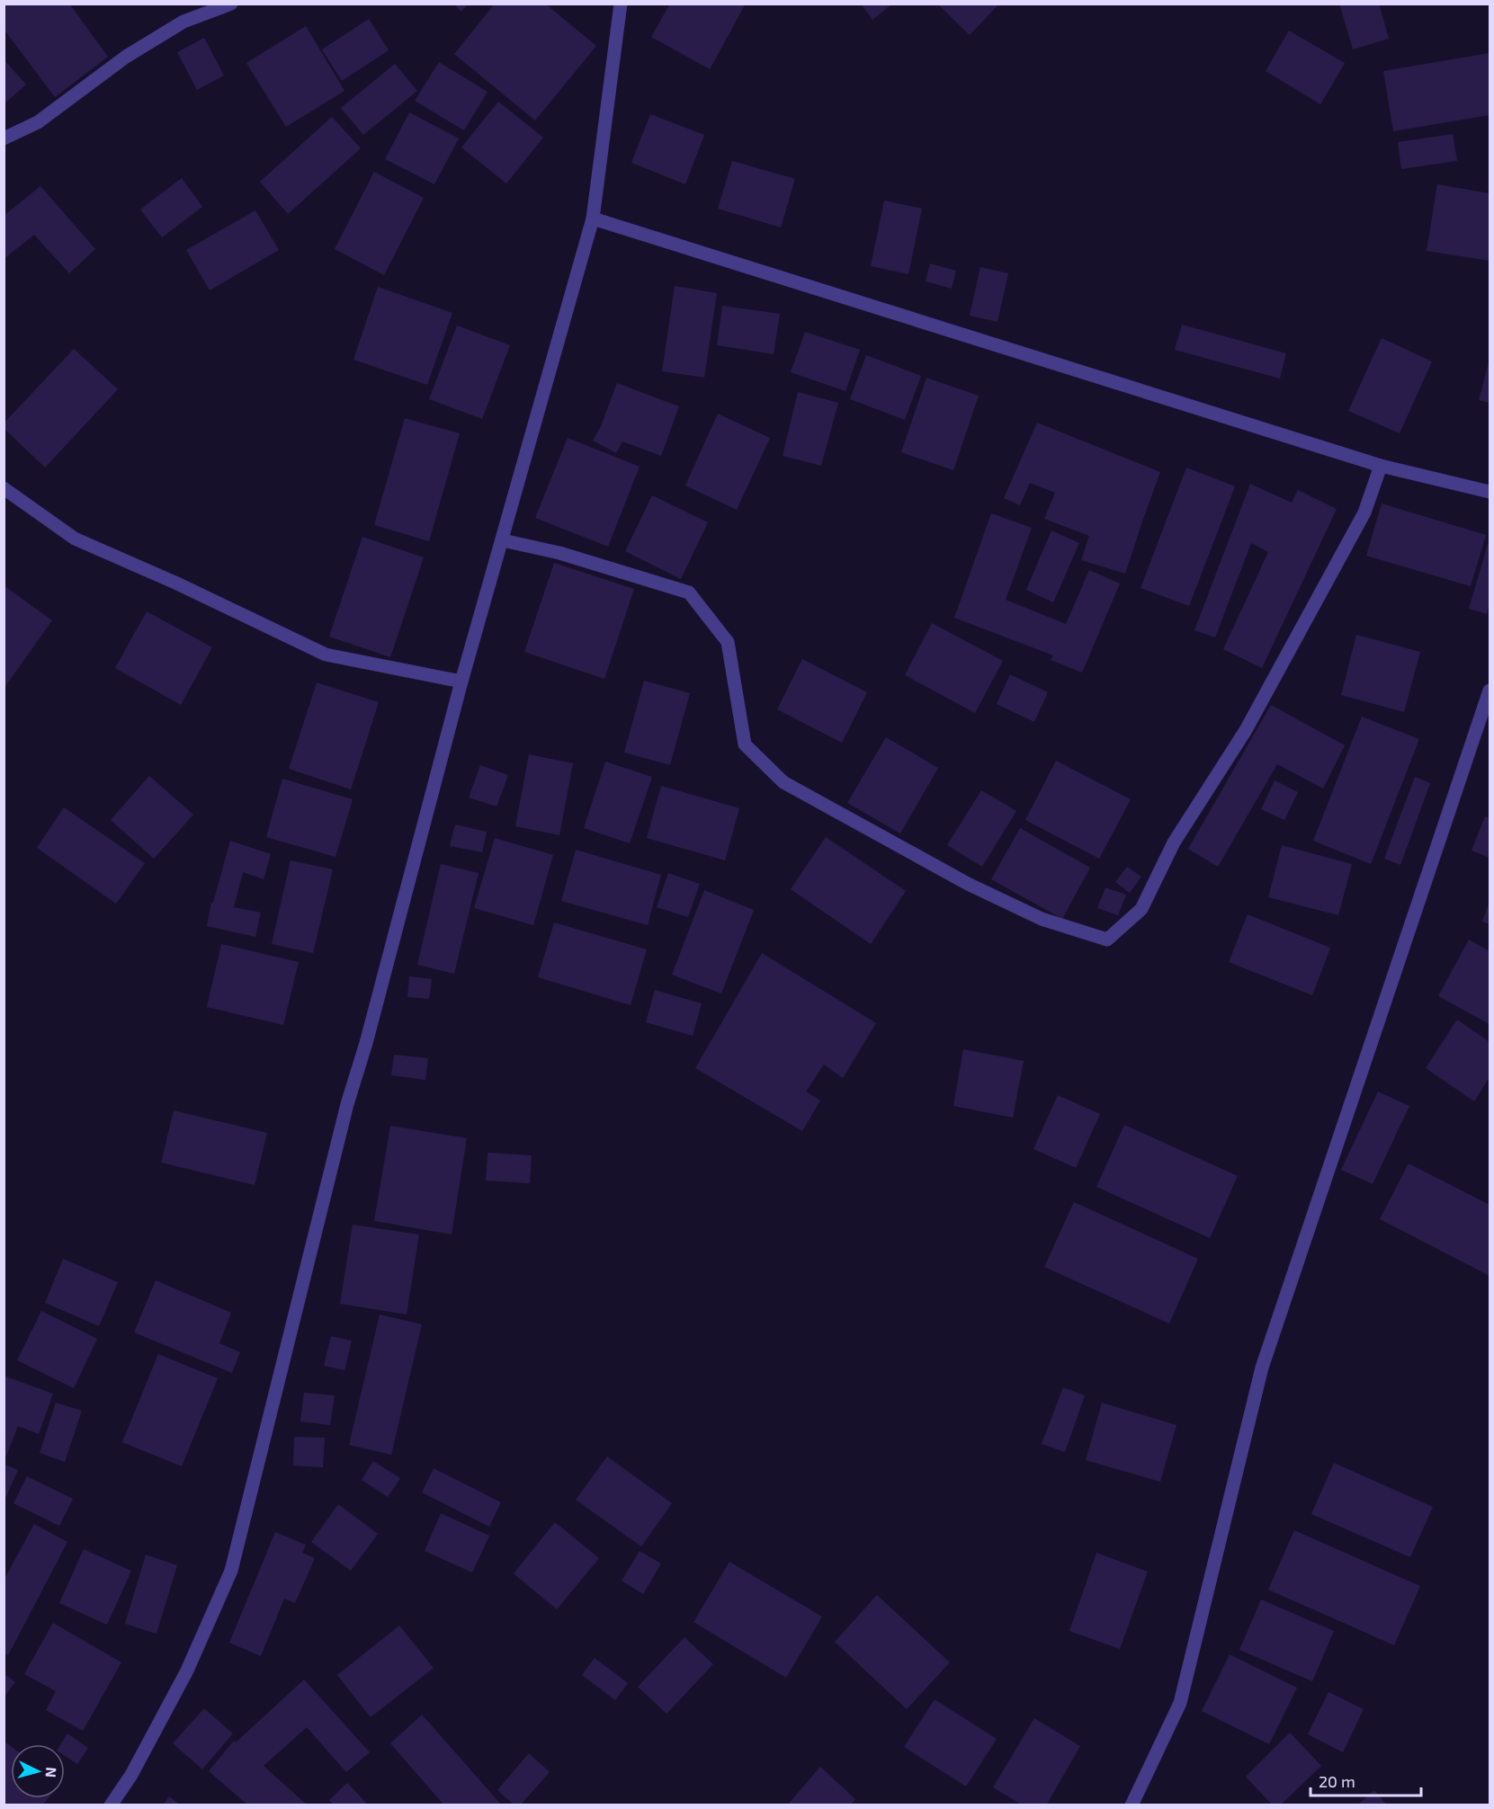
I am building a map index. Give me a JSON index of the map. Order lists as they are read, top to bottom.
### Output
{
  "scale_bar": "20 m",
  "north": "right"
}
